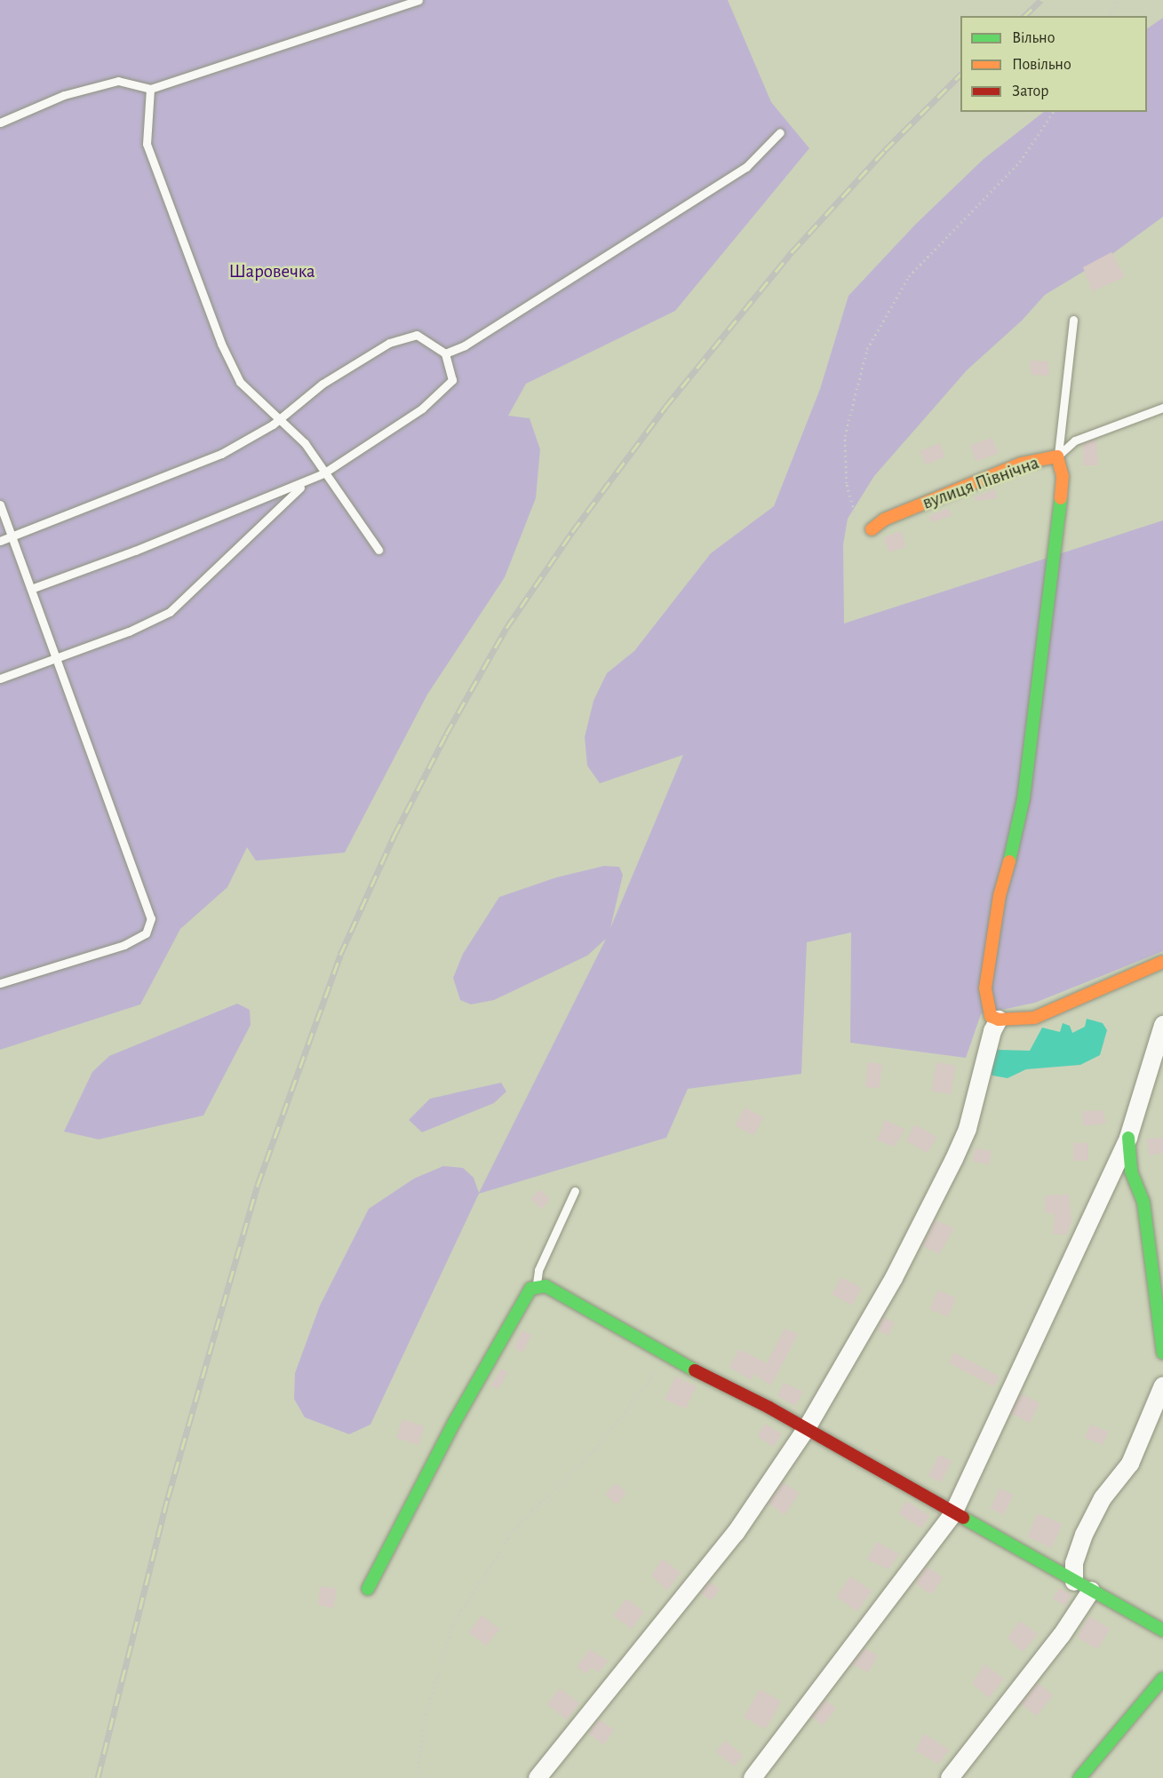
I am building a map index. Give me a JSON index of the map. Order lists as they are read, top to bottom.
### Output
{
  "streets": {
    "street": ["вулиця Північна"]
  },
  "parks": ["Шаровечка"],
  "legend": ["Вільно", "Повільно", "Затор"]
}
